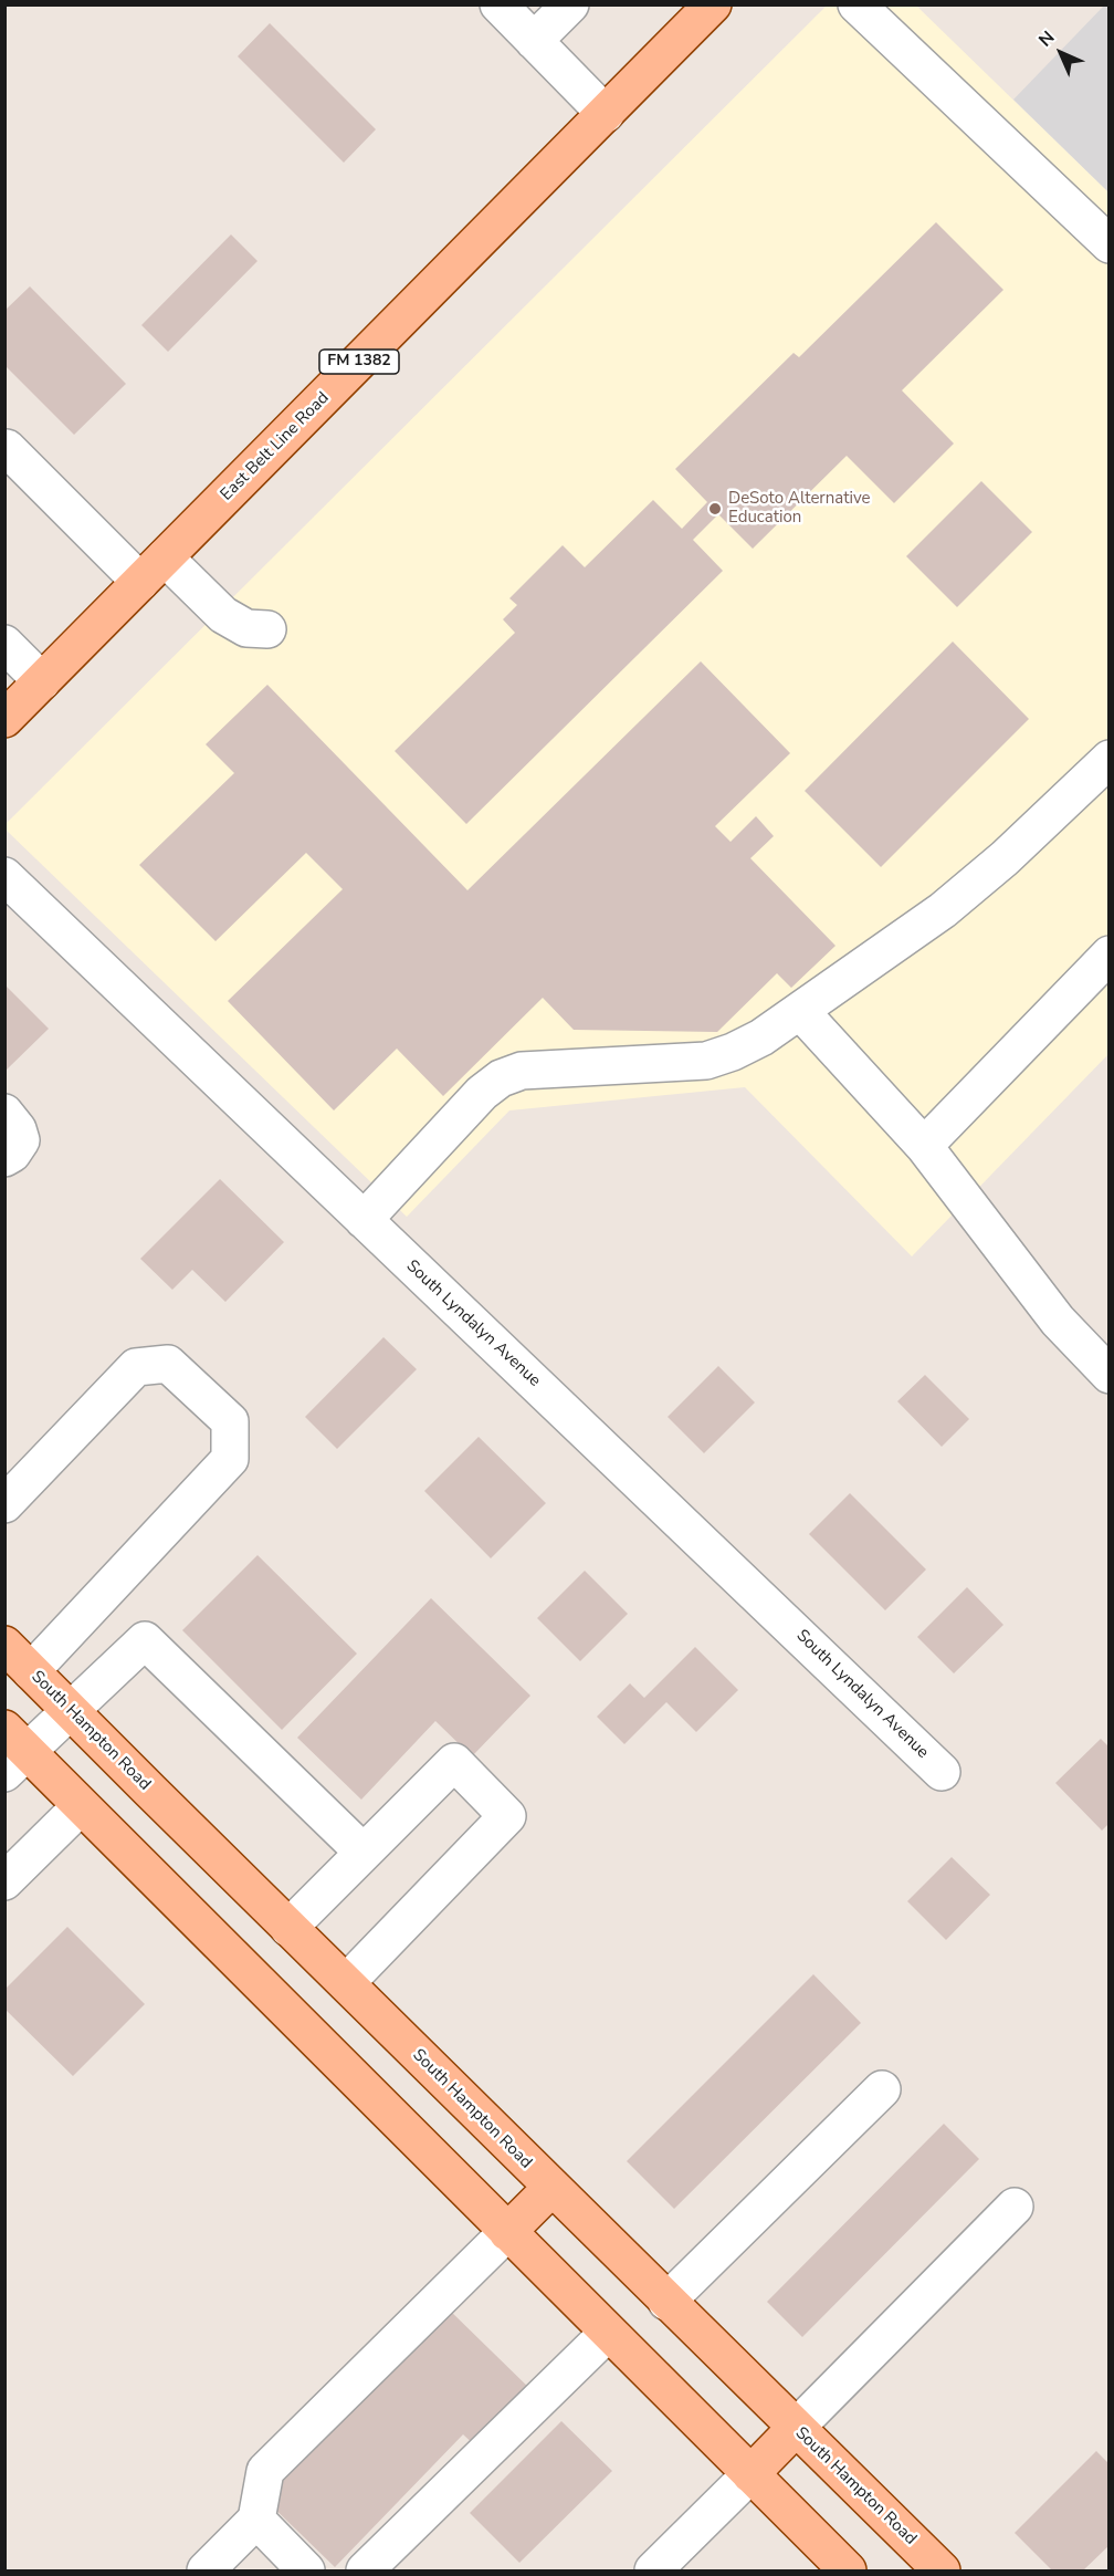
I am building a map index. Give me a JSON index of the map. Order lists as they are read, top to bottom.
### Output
{
  "streets": {
    "main road": ["FM 1382", "East Belt Line Road", "South Hampton Road"],
    "street": ["South Lyndalyn Avenue"]
  },
  "places": ["DeSoto Alternative Education"],
  "north": "top left"
}
